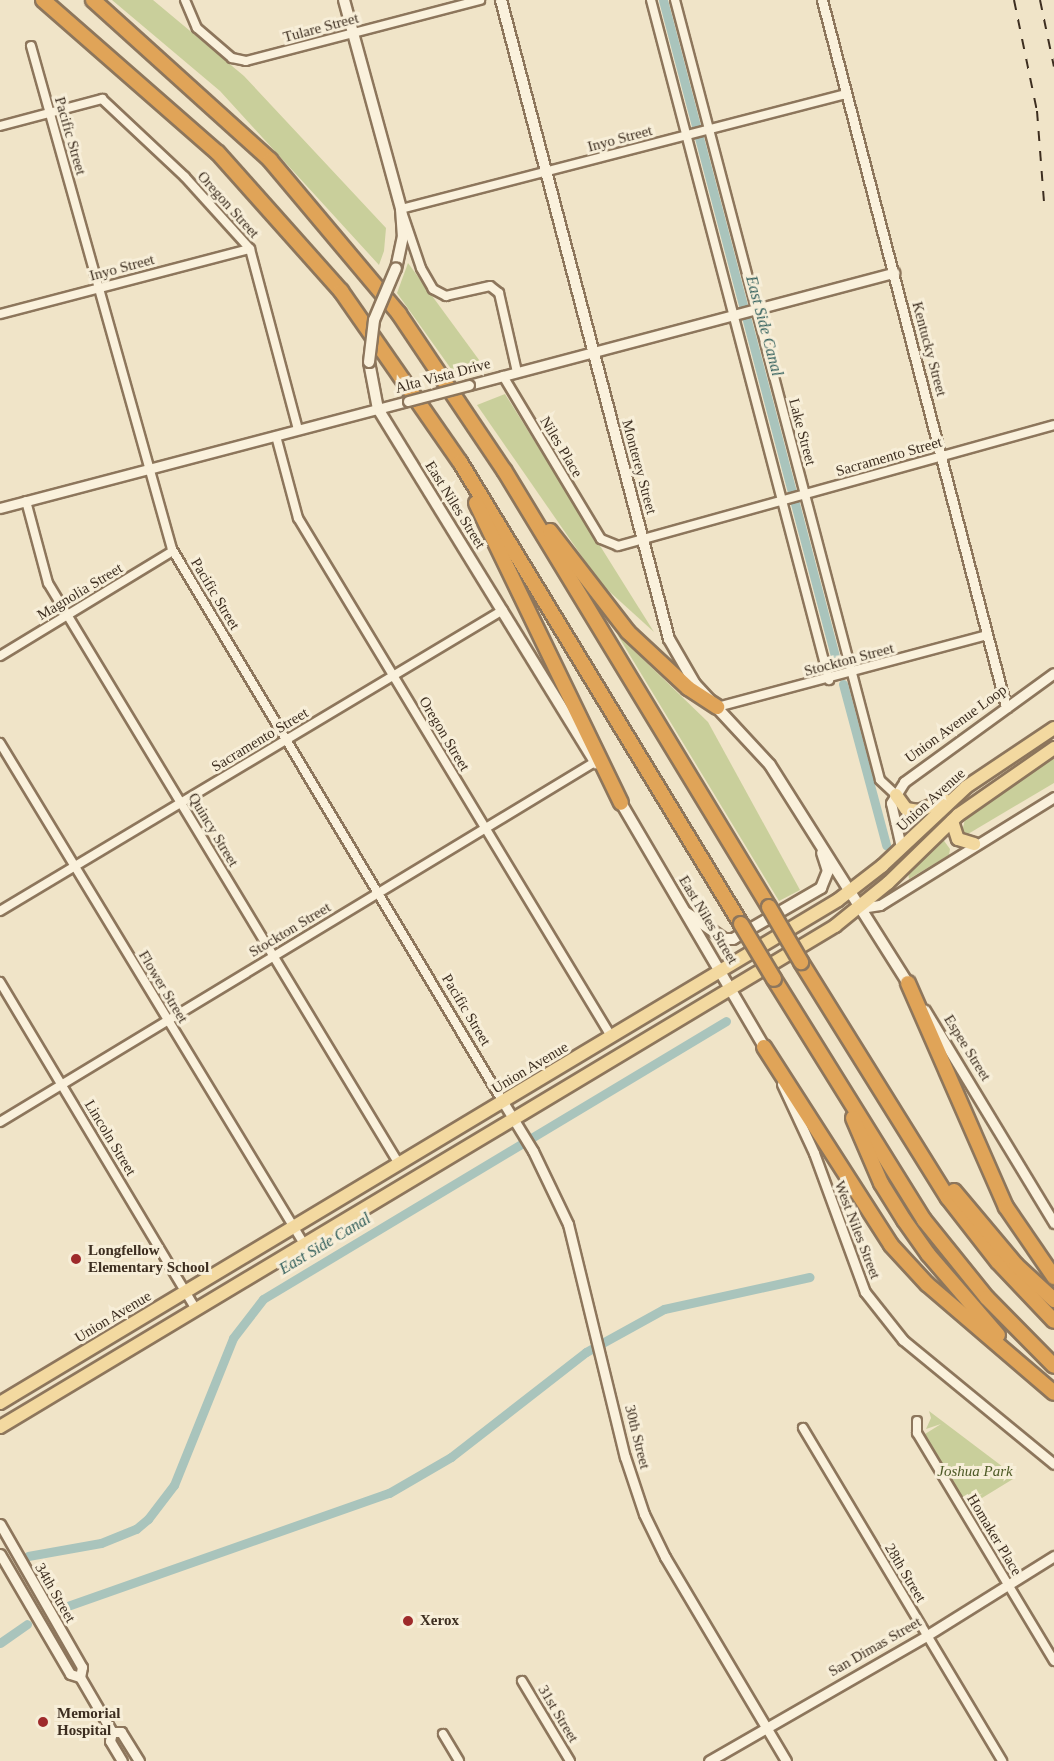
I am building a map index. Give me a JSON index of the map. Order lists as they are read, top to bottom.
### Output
{
  "streets": {
    "main road": [
      "Monterey Street",
      "East Niles Street",
      "Union Avenue",
      "Espee Street",
      "West Niles Street"
    ],
    "street": [
      "Tulare Street",
      "Pacific Street",
      "Inyo Street",
      "Oregon Street",
      "Kentucky Street",
      "Alta Vista Drive",
      "Lake Street",
      "Niles Place",
      "Sacramento Street",
      "Magnolia Street",
      "Stockton Street",
      "Union Avenue Loop",
      "Quincy Street",
      "Flower Street",
      "Lincoln Street",
      "30th Street",
      "Homaker Place",
      "28th Street",
      "34th Street",
      "San Dimas Street",
      "31st Street"
    ]
  },
  "crossings": [
    ["Tulare Street", "East Niles Street"],
    ["Pacific Street", "Inyo Street"],
    ["Pacific Street", "Oregon Street"],
    ["Pacific Street", "Alta Vista Drive"],
    ["Pacific Street", "Sacramento Street"],
    ["Pacific Street", "Magnolia Street"],
    ["Pacific Street", "Stockton Street"],
    ["Pacific Street", "Union Avenue"],
    ["Pacific Street", "30th Street"],
    ["Inyo Street", "Oregon Street"],
    ["Inyo Street", "Kentucky Street"],
    ["Inyo Street", "Lake Street"],
    ["Inyo Street", "Monterey Street"],
    ["Inyo Street", "East Niles Street"],
    ["Oregon Street", "Alta Vista Drive"],
    ["Oregon Street", "Sacramento Street"],
    ["Oregon Street", "Stockton Street"],
    ["Oregon Street", "Union Avenue"],
    ["Kentucky Street", "Alta Vista Drive"],
    ["Kentucky Street", "Sacramento Street"],
    ["Kentucky Street", "Stockton Street"],
    ["Kentucky Street", "Union Avenue Loop"],
    ["Alta Vista Drive", "Lake Street"],
    ["Alta Vista Drive", "Niles Place"],
    ["Alta Vista Drive", "Monterey Street"],
    ["Alta Vista Drive", "East Niles Street"],
    ["Alta Vista Drive", "Quincy Street"],
    ["Lake Street", "Sacramento Street"],
    ["Lake Street", "Stockton Street"],
    ["Lake Street", "Union Avenue Loop"],
    ["Niles Place", "Sacramento Street"],
    ["Sacramento Street", "Monterey Street"],
    ["Sacramento Street", "East Niles Street"],
    ["Sacramento Street", "Quincy Street"],
    ["Sacramento Street", "Flower Street"],
    ["Monterey Street", "Stockton Street"],
    ["Monterey Street", "Union Avenue"],
    ["Monterey Street", "Espee Street"],
    ["East Niles Street", "Stockton Street"],
    ["East Niles Street", "Union Avenue"],
    ["East Niles Street", "West Niles Street"],
    ["Magnolia Street", "Quincy Street"],
    ["Stockton Street", "Quincy Street"],
    ["Stockton Street", "Flower Street"],
    ["Stockton Street", "Lincoln Street"],
    ["Union Avenue", "Quincy Street"],
    ["Union Avenue", "Flower Street"],
    ["Union Avenue", "Espee Street"],
    ["Union Avenue", "Lincoln Street"],
    ["Union Avenue", "West Niles Street"],
    ["Union Avenue", "30th Street"],
    ["30th Street", "San Dimas Street"],
    ["Homaker Place", "San Dimas Street"],
    ["28th Street", "San Dimas Street"]
  ],
  "water": ["East Side Canal"],
  "parks": ["Joshua Park"],
  "places": ["Longfellow Elementary School", "Xerox", "Memorial Hospital"]
}
